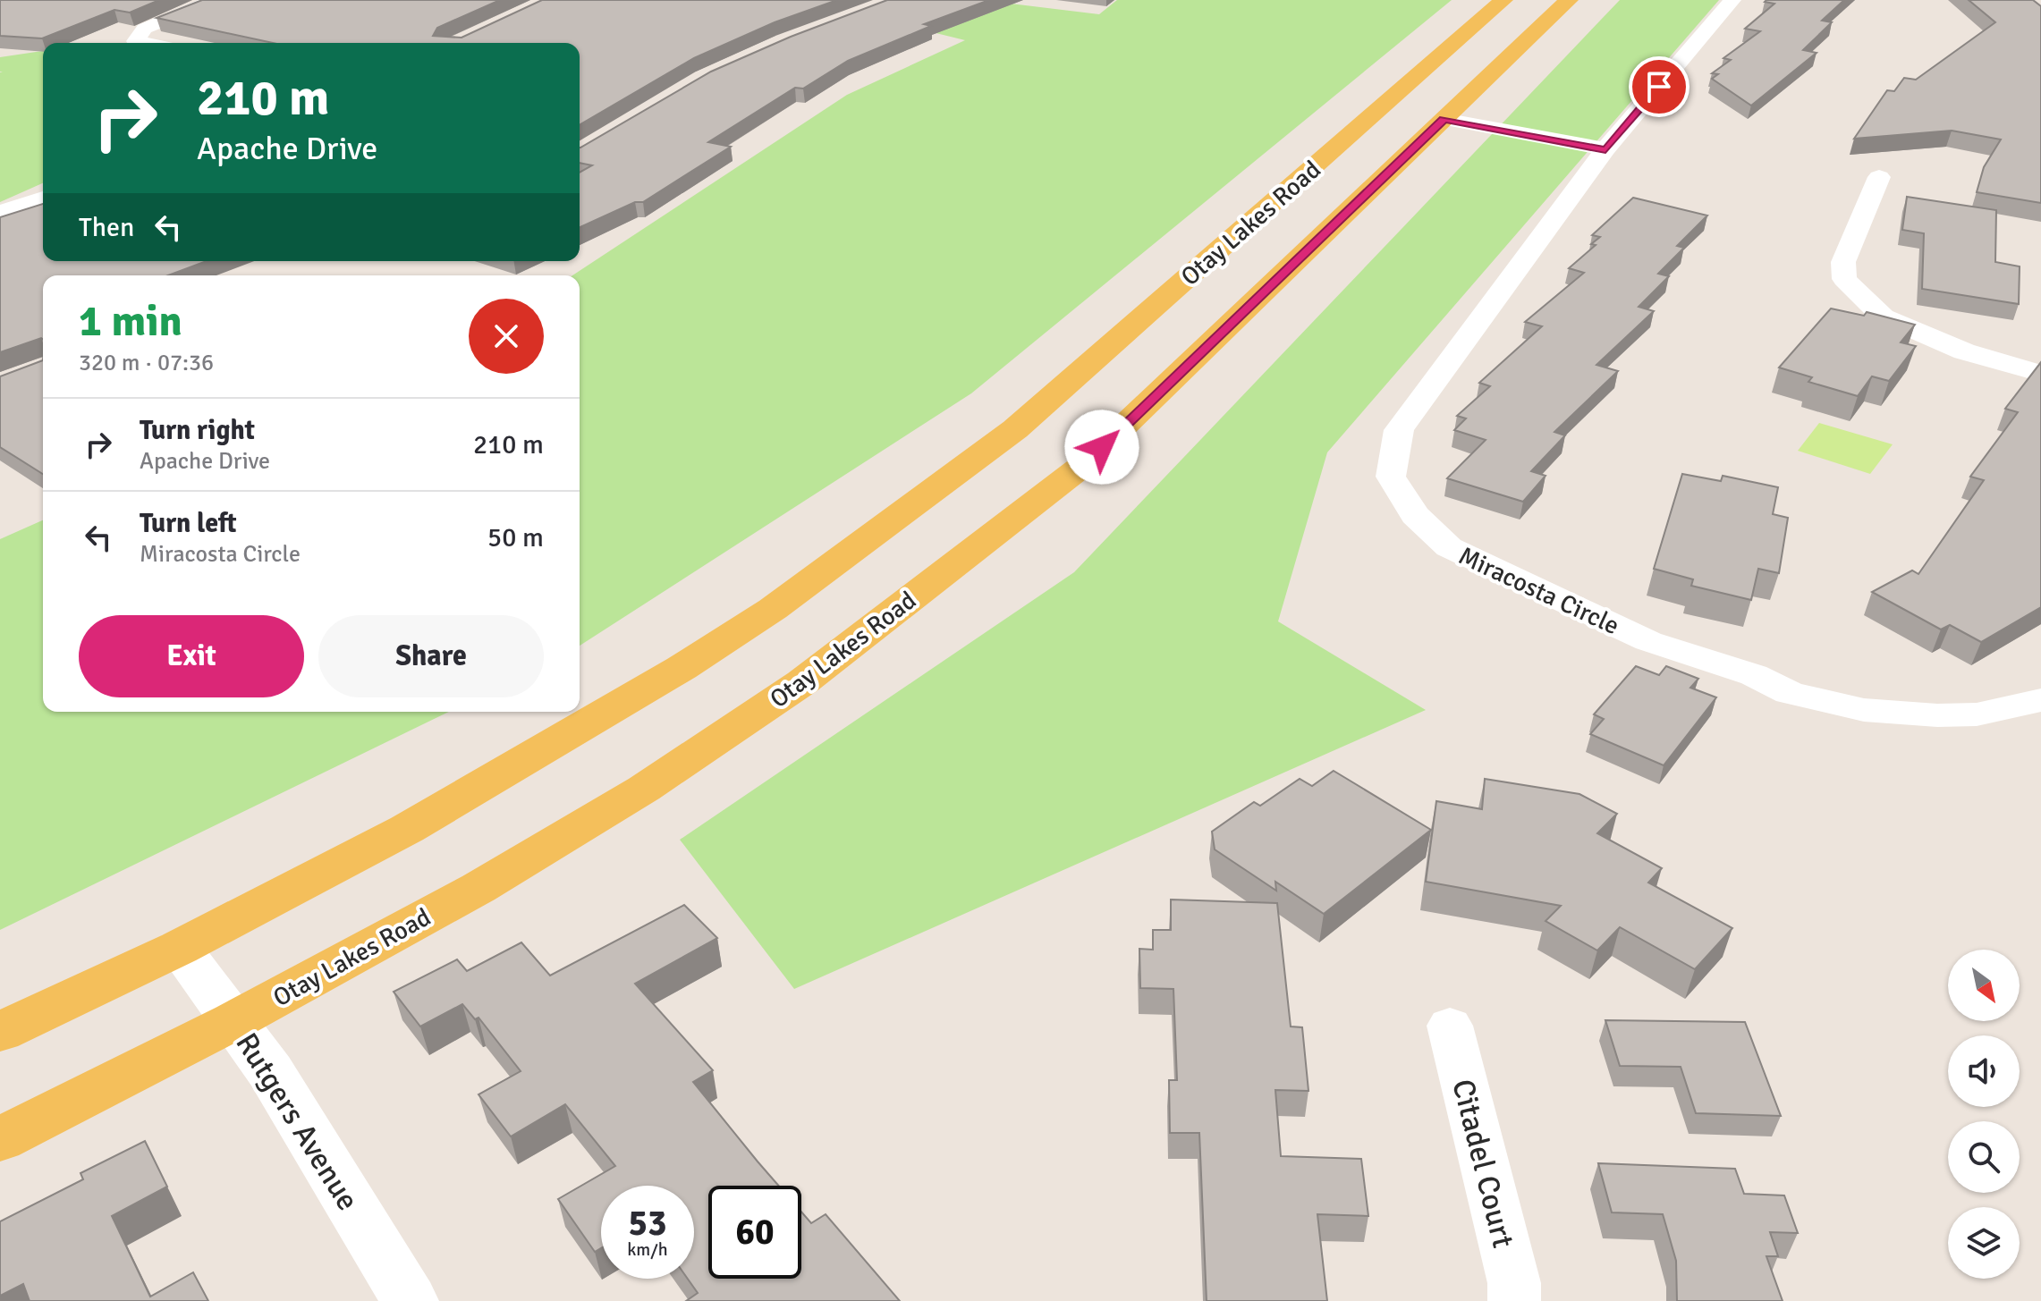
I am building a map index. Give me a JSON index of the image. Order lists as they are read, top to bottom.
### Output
{
  "streets": {
    "main road": ["Otay Lakes Road", "Rutgers Avenue"],
    "street": ["Miracosta Circle", "Citadel Court"]
  },
  "crossings": [
    ["Otay Lakes Road", "Rutgers Avenue"]
  ],
  "north": "bottom right",
  "page": {
    "turn": ["210 m", "Apache Drive"],
    "then": "Then",
    "heading": ["1 min", "320 m · 07:36"],
    "list": [
      {
        "name": "Turn right",
        "note": "Apache Drive",
        "value": "210 m"
      },
      {
        "name": "Turn left",
        "note": "Miracosta Circle",
        "value": "50 m"
      }
    ],
    "buttons": ["Exit", "Share"],
    "speed": "53 km/h",
    "limit": "60"
  }
}
